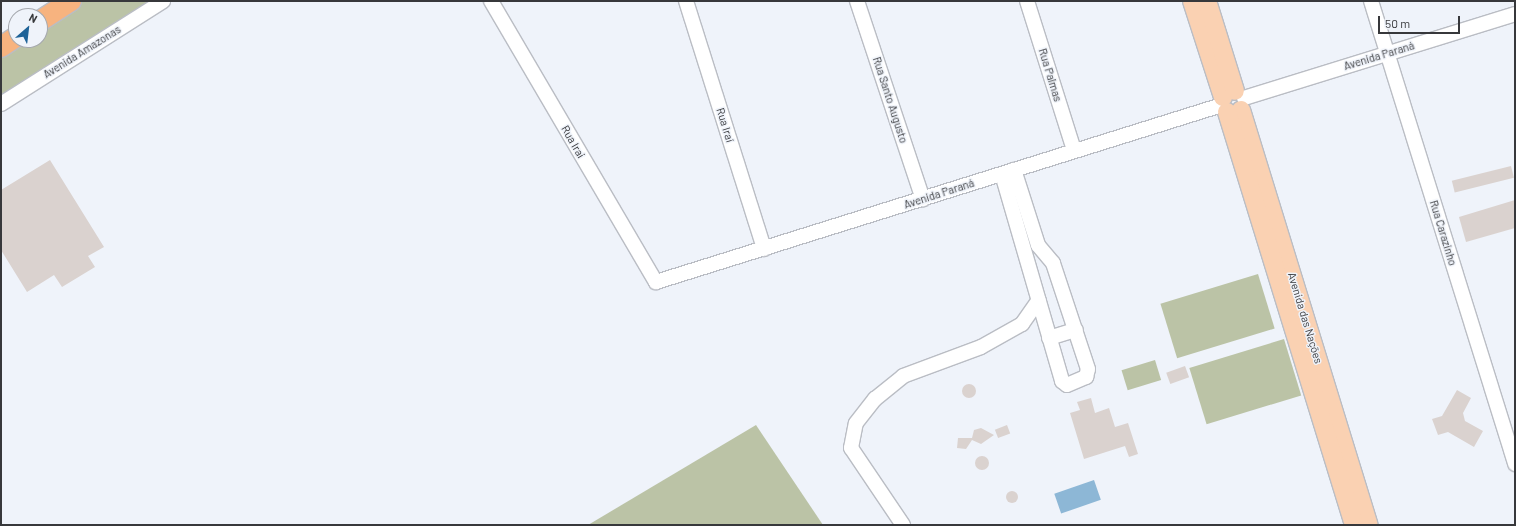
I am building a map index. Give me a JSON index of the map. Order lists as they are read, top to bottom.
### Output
{
  "streets": {
    "main road": ["Avenida das Nações"],
    "street": [
      "Avenida Amazonas",
      "Avenida Paraná",
      "Rua Palmas",
      "Rua Santo Augusto",
      "Rua Iraí",
      "Rua Irai",
      "Rua Carazinho"
    ]
  },
  "crossings": [
    ["Avenida Paraná", "Rua Palmas"],
    ["Avenida Paraná", "Rua Santo Augusto"],
    ["Avenida Paraná", "Rua Iraí"],
    ["Avenida Paraná", "Rua Irai"],
    ["Avenida Paraná", "Rua Carazinho"],
    ["Avenida Paraná", "Avenida das Nações"]
  ],
  "scale_bar": "50 m",
  "north": "top right"
}
